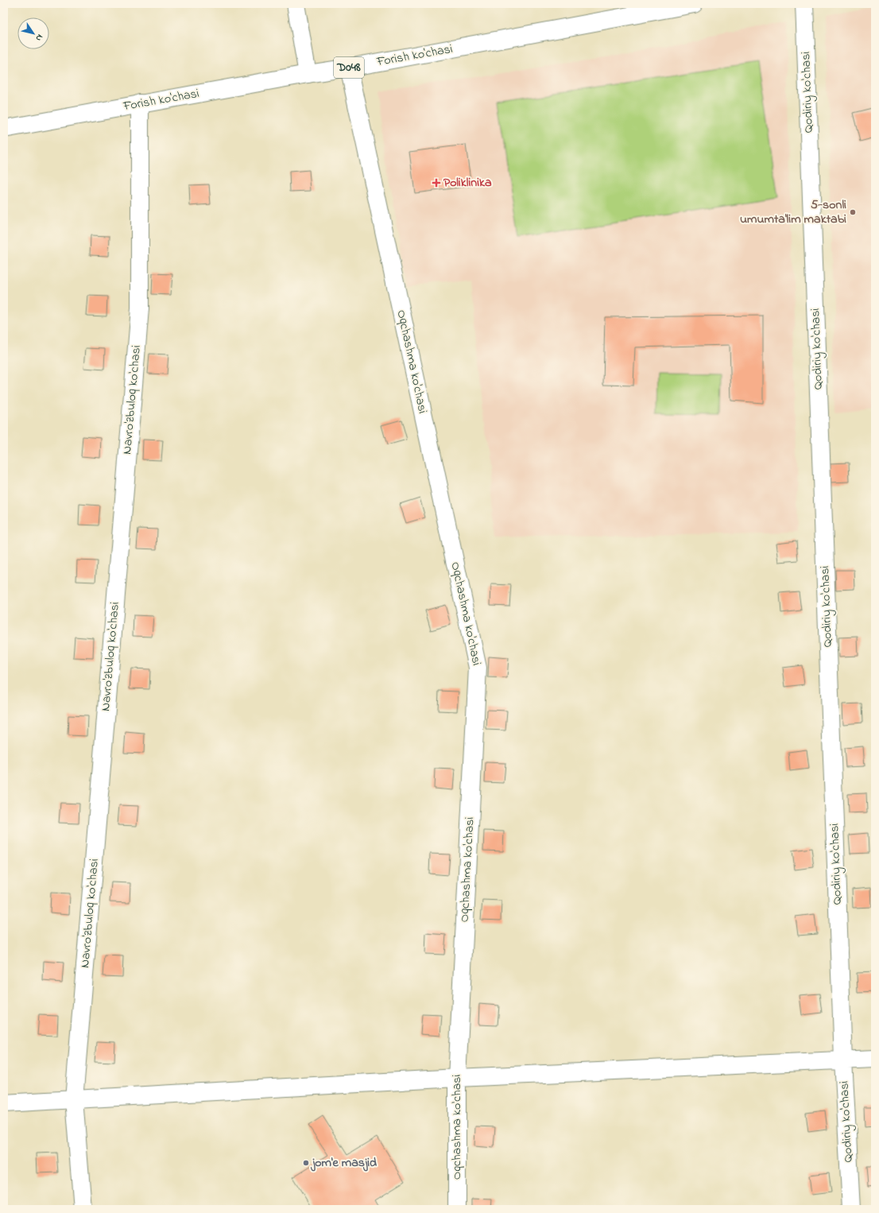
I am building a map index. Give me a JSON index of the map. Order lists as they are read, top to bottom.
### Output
{
  "streets": {
    "street": [
      "Forish ko'chasi",
      "D048",
      "Qodiriy ko'chasi",
      "Oqchashma ko'chasi",
      "Navro'zbuloq ko'chasi"
    ]
  },
  "crossings": [
    ["Forish ko'chasi", "Oqchashma ko'chasi"],
    ["Forish ko'chasi", "Navro'zbuloq ko'chasi"]
  ],
  "places": {
    "health": ["Poliklinika"],
    "other": ["5-sonli umumta'lim maktabi", "jom'e masjid"]
  },
  "north": "bottom right"
}
